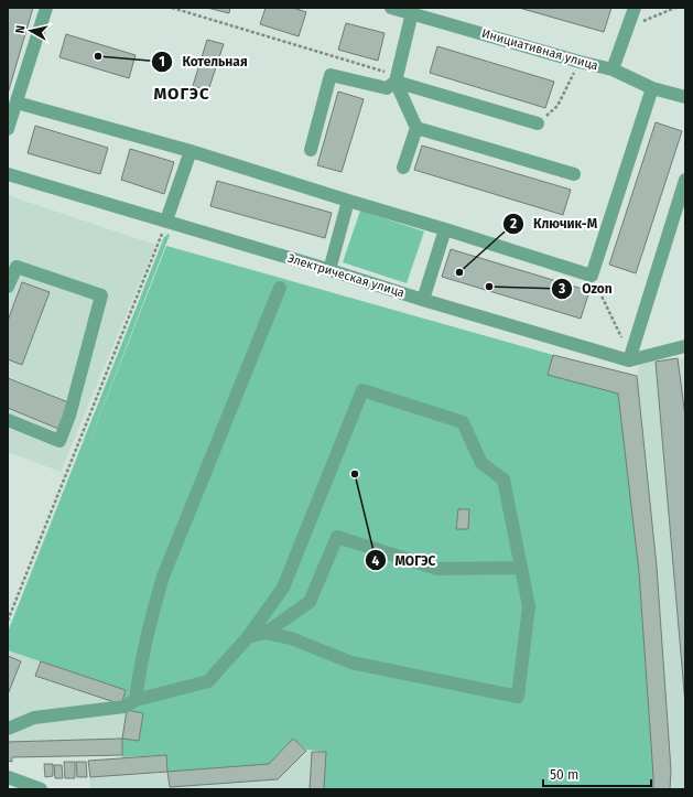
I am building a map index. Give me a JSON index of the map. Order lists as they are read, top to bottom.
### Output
{
  "streets": {
    "street": ["Инициативная улица", "Электрическая улица"]
  },
  "districts": ["МОГЭС"],
  "places": [
    "Котельная",
    "Ключик-М",
    "Ozon",
    "МОГЭС"
  ],
  "scale_bar": "50 m",
  "north": "left"
}
